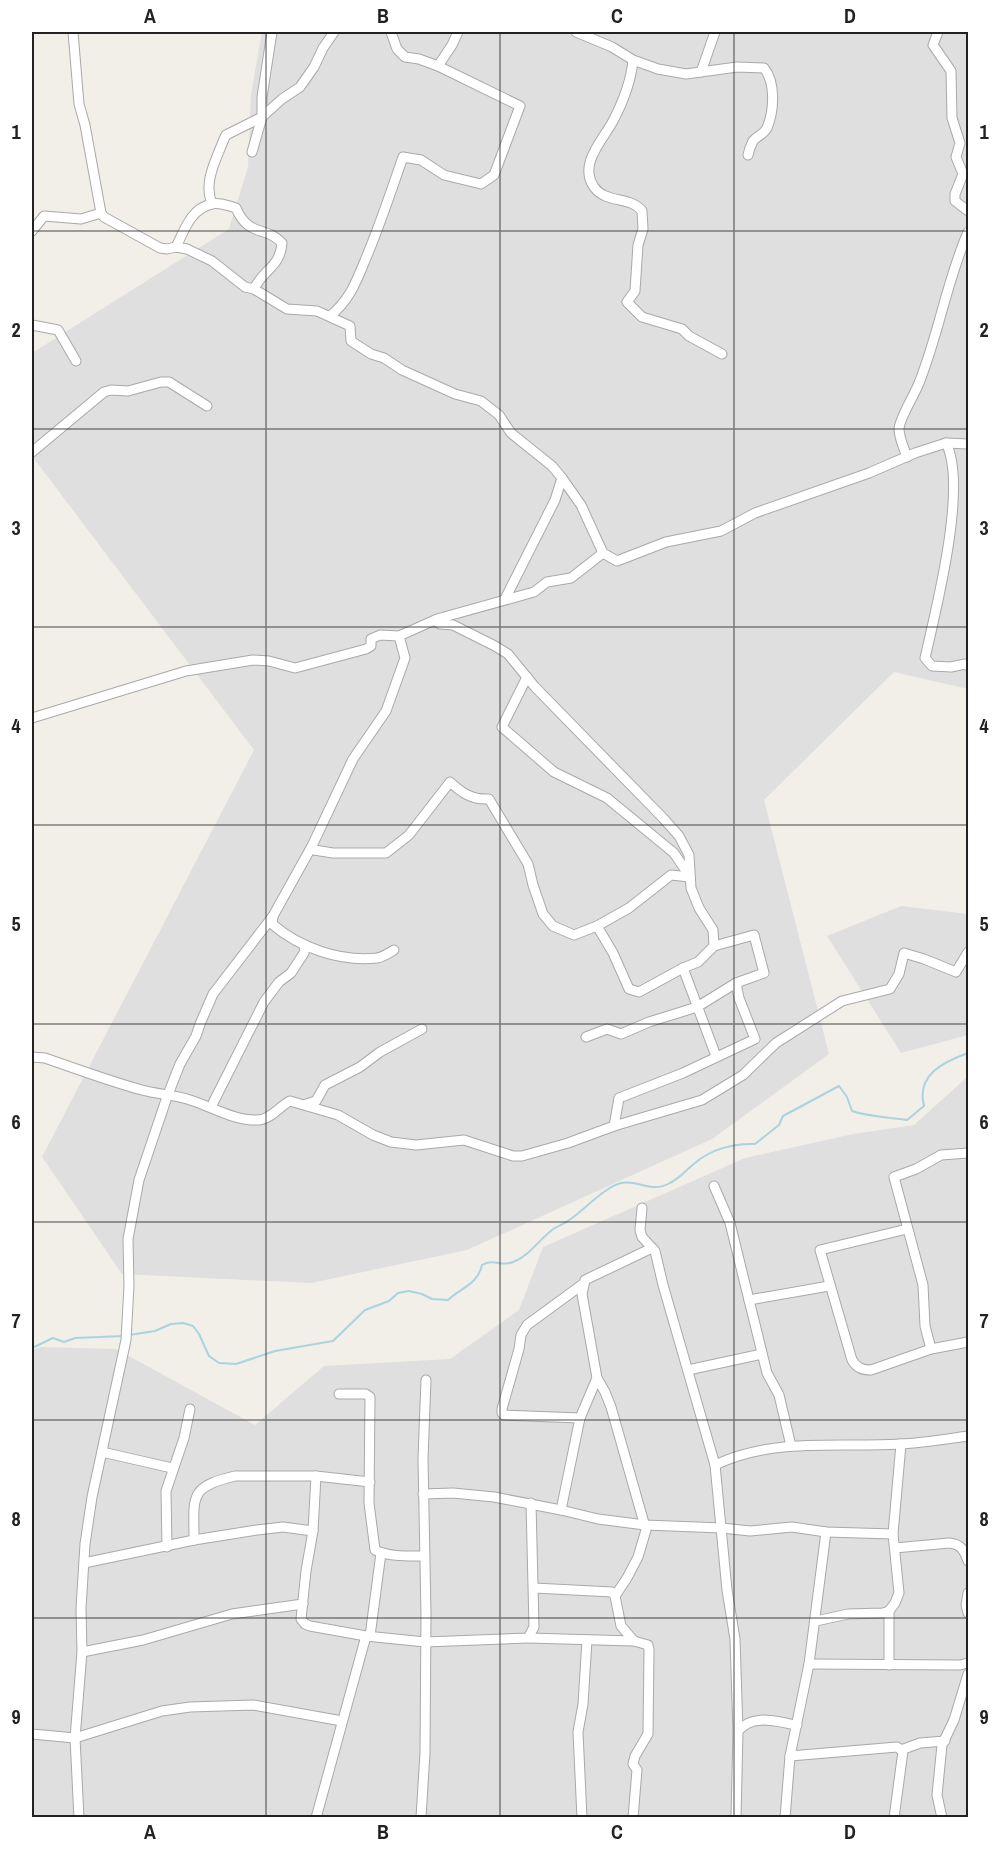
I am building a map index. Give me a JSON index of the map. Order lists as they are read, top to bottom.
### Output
{
  "grid": {
    "columns": [
      "A",
      "B",
      "C",
      "D"
    ],
    "rows": [
      "1",
      "2",
      "3",
      "4",
      "5",
      "6",
      "7",
      "8",
      "9"
    ]
  }
}
